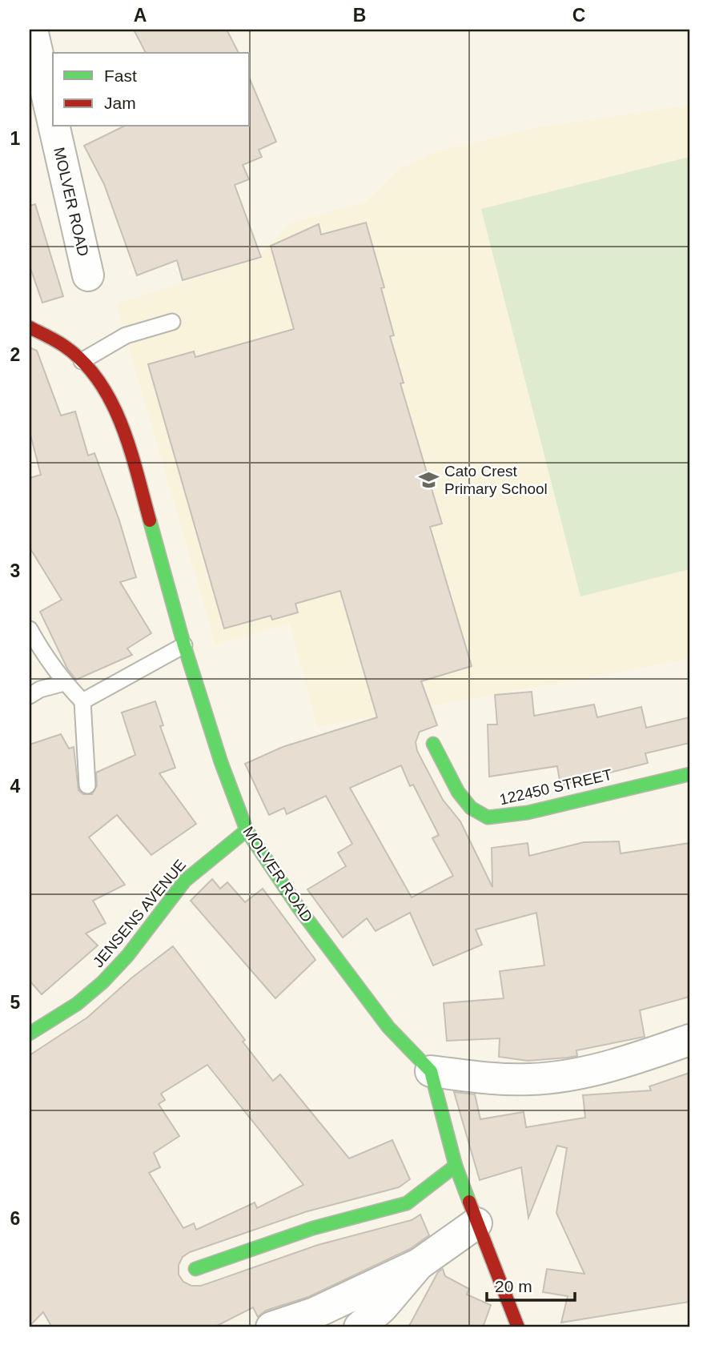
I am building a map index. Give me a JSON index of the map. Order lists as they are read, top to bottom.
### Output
{
  "streets": {
    "street": ["MOLVER ROAD", "122450 STREET", "JENSENS AVENUE"]
  },
  "crossings": [
    ["MOLVER ROAD", "JENSENS AVENUE"]
  ],
  "places": {
    "school or university": ["Cato Crest Primary School"]
  },
  "legend": ["Fast", "Jam"],
  "scale_bar": "20 m",
  "grid": {
    "columns": ["A", "B", "C"],
    "rows": [
      "1",
      "2",
      "3",
      "4",
      "5",
      "6"
    ]
  }
}
